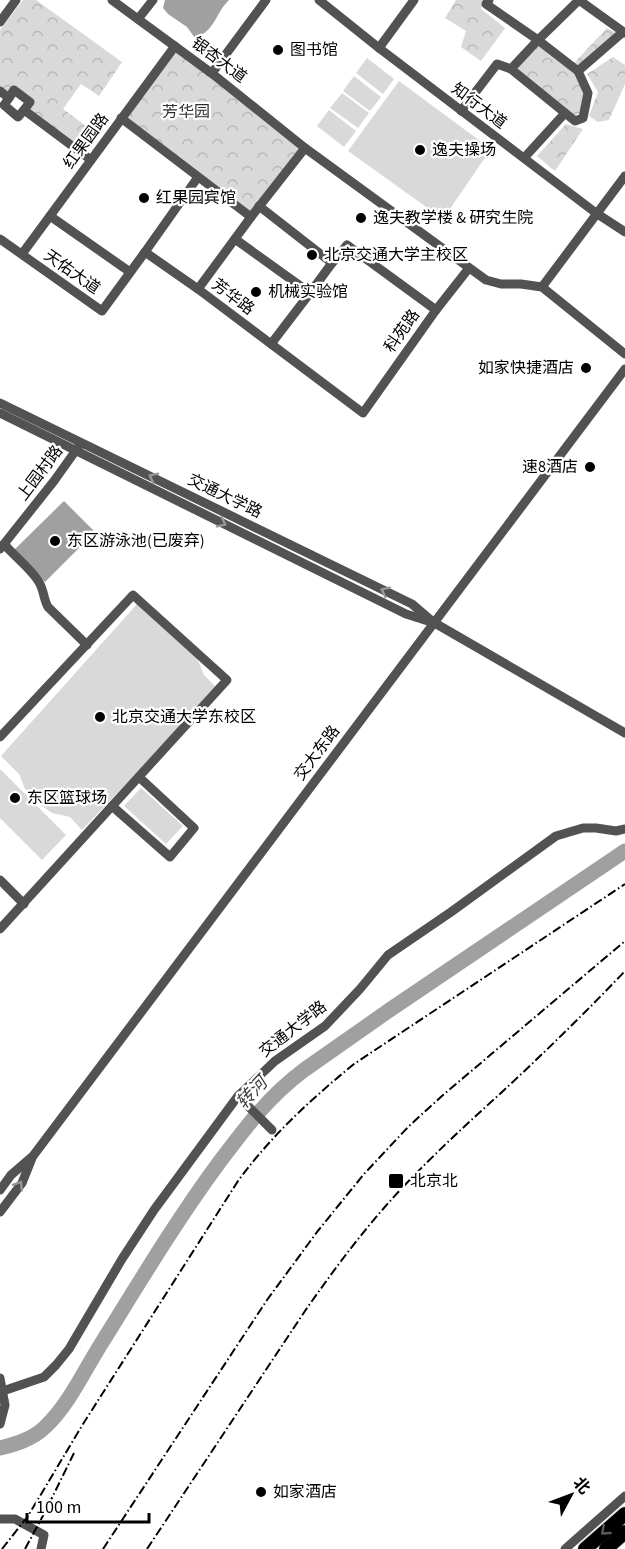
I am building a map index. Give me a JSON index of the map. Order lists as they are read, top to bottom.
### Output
{
  "streets": {
    "street": [
      "银杏大道",
      "知行大道",
      "红果园路",
      "天佑大道",
      "芳华路",
      "科苑路",
      "上园村路",
      "交通大学路",
      "交大东路"
    ]
  },
  "crossings": [
    ["银杏大道", "红果园路"],
    ["银杏大道", "芳华路"],
    ["银杏大道", "科苑路"],
    ["红果园路", "天佑大道"],
    ["芳华路", "科苑路"],
    ["上园村路", "交通大学路"],
    ["交通大学路", "交大东路"]
  ],
  "water": ["转河"],
  "parks": ["芳华园"],
  "places": {
    "other": [
      "图书馆",
      "逸夫操场",
      "红果园宾馆",
      "逸夫教学楼 & 研究生院",
      "北京交通大学主校区",
      "机械实验馆",
      "如家快捷酒店",
      "速8酒店",
      "东区游泳池(已废弃)",
      "北京交通大学东校区",
      "东区篮球场",
      "如家酒店"
    ],
    "transit": ["北京北"]
  },
  "scale_bar": "100 m",
  "north": "top right"
}
